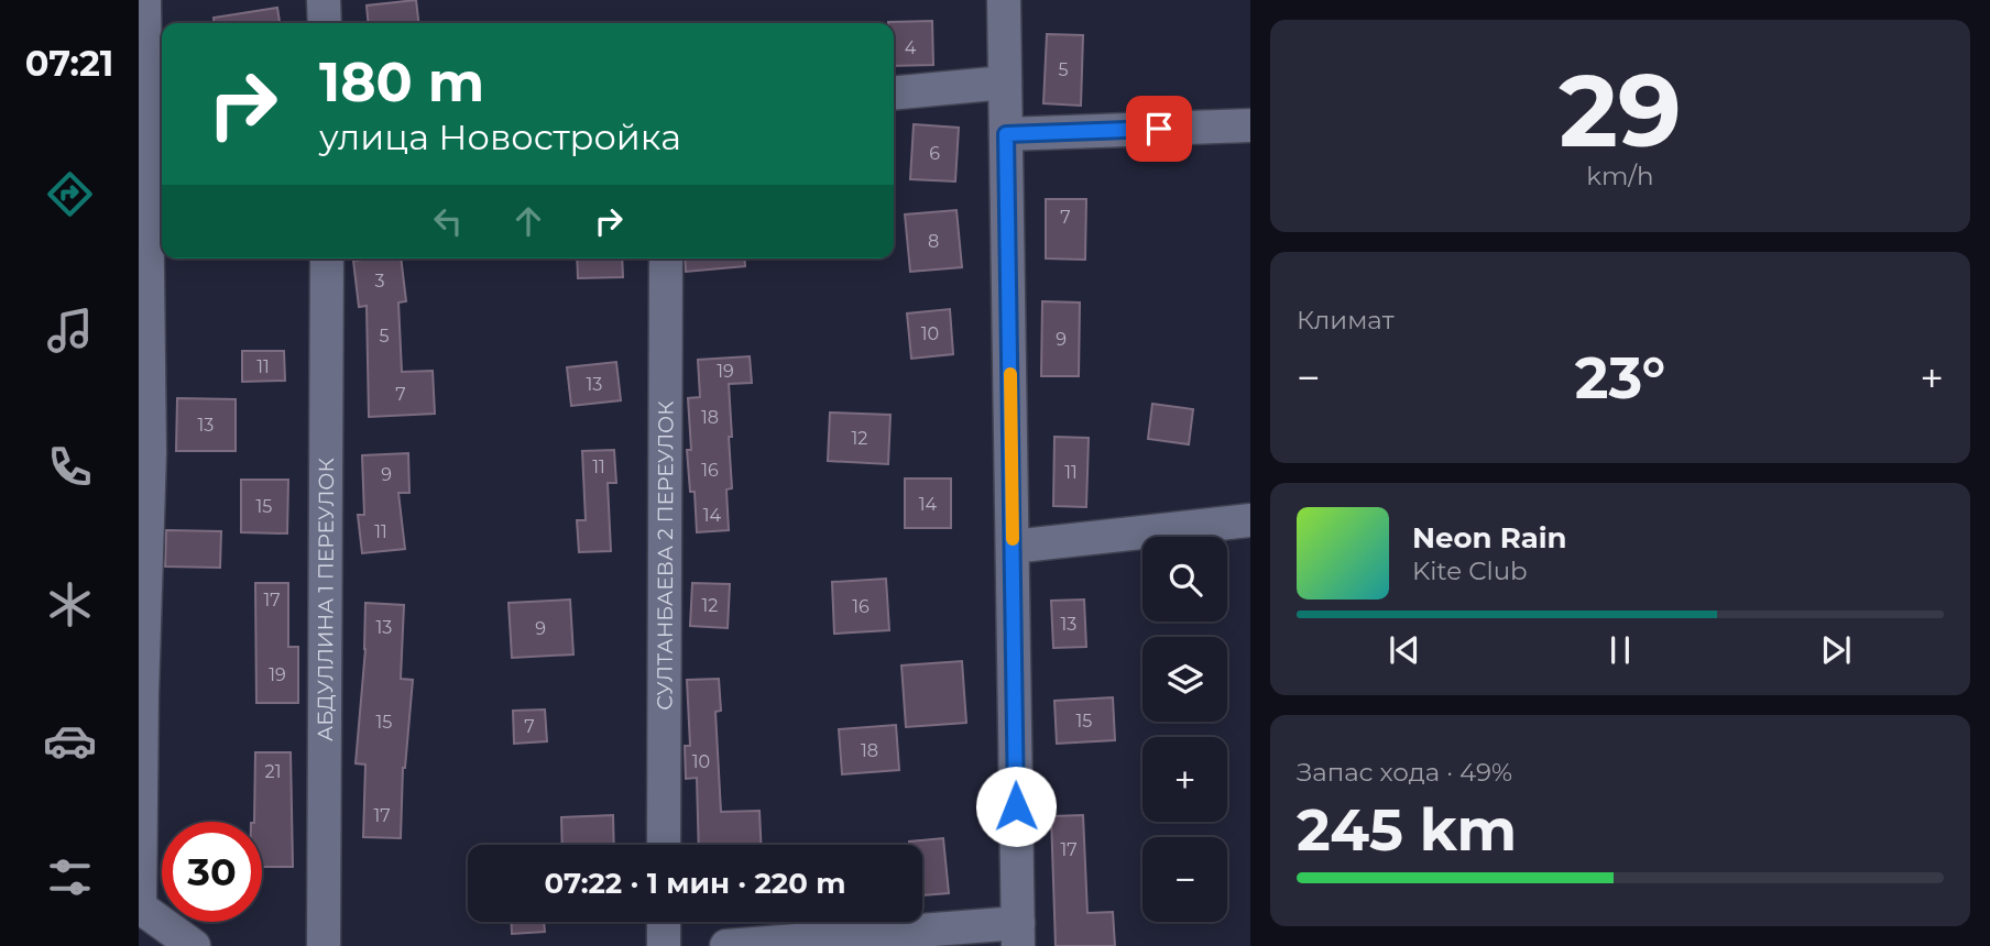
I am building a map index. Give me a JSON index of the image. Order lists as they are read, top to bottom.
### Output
{
  "streets": {
    "street": ["СУЛТАНБАЕВА 2 ПЕРЕУЛОК", "АБДУЛЛИНА 1 ПЕРЕУЛОК"]
  },
  "house_numbers": [
    "4",
    "5",
    "6",
    "7",
    "8",
    "3",
    "10",
    "5",
    "9",
    "11",
    "19",
    "13",
    "7",
    "18",
    "13",
    "12",
    "11",
    "16",
    "11",
    "9",
    "14",
    "15",
    "14",
    "11",
    "17",
    "12",
    "16",
    "13",
    "13",
    "9",
    "19",
    "15",
    "15",
    "7",
    "18",
    "10",
    "21",
    "17",
    "17"
  ],
  "page": {
    "tabs": "07:21",
    "tile": [
      ["29", "km/h"],
      "Климат",
      ["Запас хода · 49%", "245 km"]
    ],
    "turn": ["180 m", "улица Новостройка"],
    "heat": ["−", "23°", "+"],
    "song": ["Neon Rain", "Kite Club"],
    "map_buttons": ["+", "−"],
    "limit": "30",
    "trip": "07:22 · 1 мин · 220 m"
  }
}
